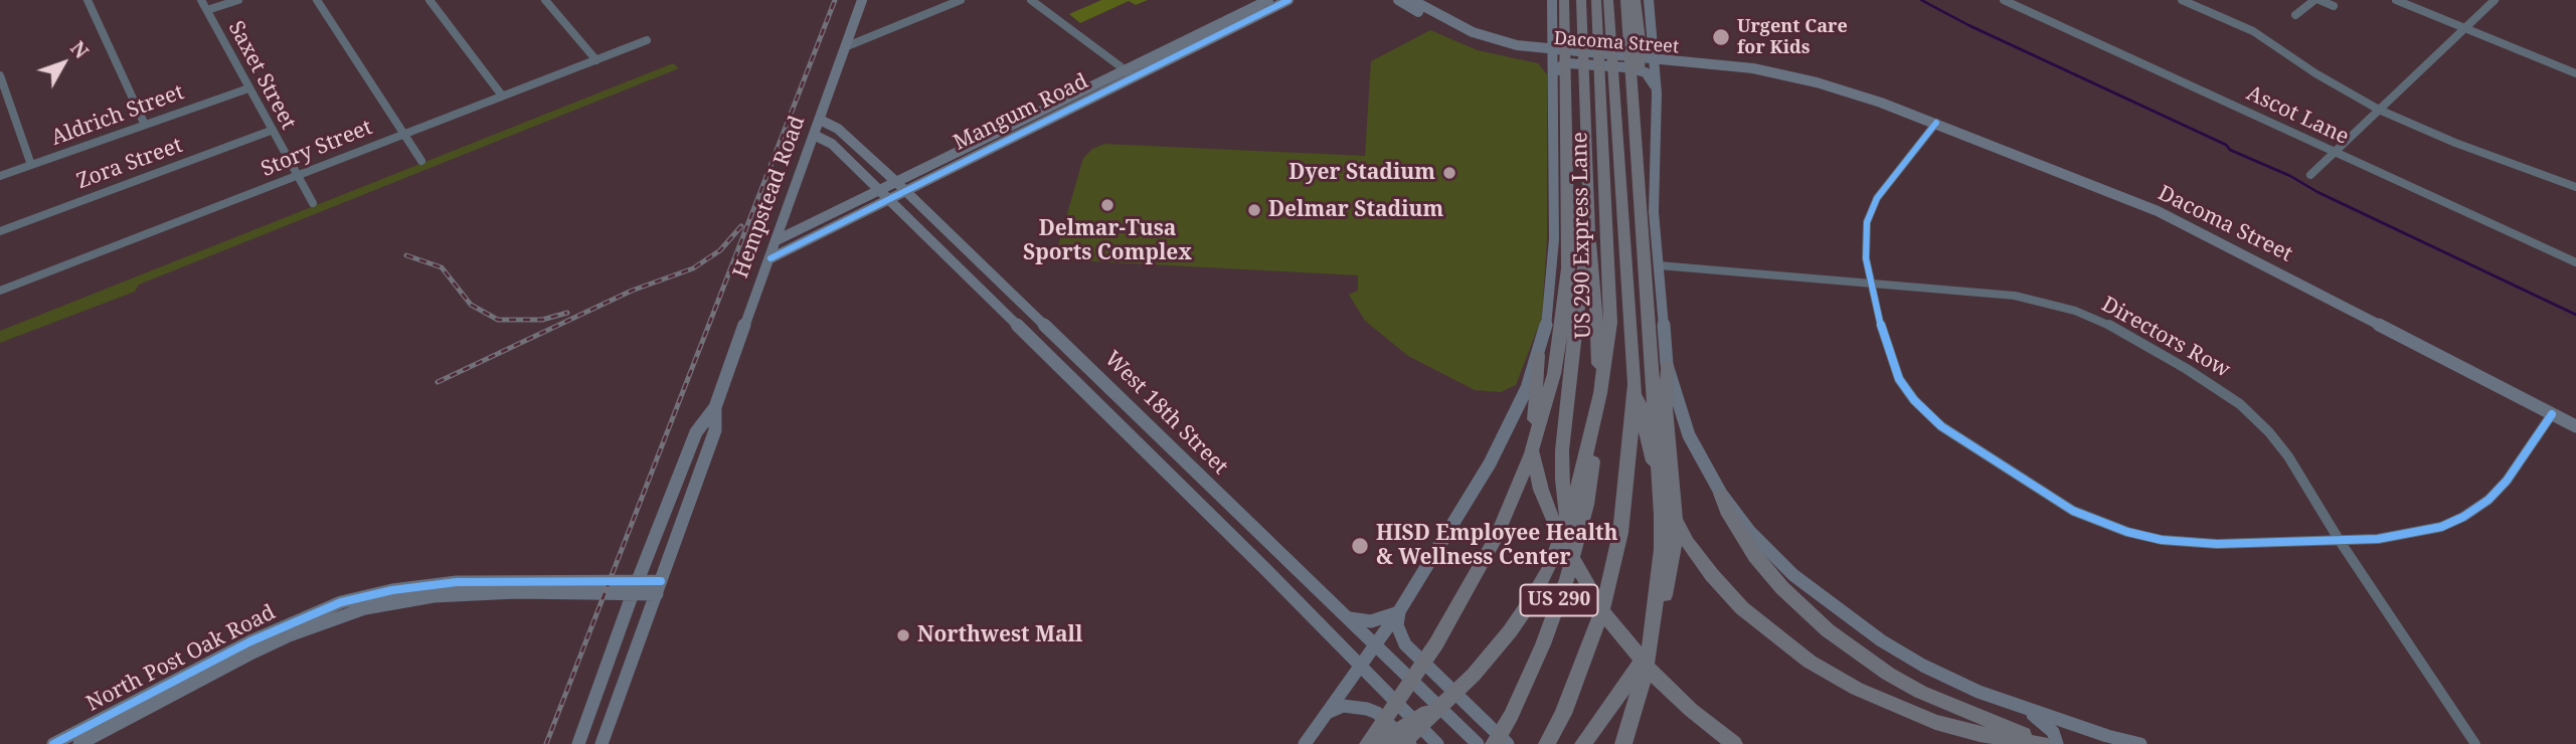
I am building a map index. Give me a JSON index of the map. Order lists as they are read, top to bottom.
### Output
{
  "streets": {
    "highway": ["US 290 Express Lane", "US 290"],
    "main road": [
      "Dacoma Street",
      "Mangum Road",
      "Hempstead Road",
      "West 18th Street",
      "North Post Oak Road"
    ],
    "street": [
      "Saxet Street",
      "Aldrich Street",
      "Ascot Lane",
      "Story Street",
      "Zora Street",
      "Directors Row"
    ]
  },
  "crossings": [
    ["Saxet Street", "Aldrich Street"],
    ["Saxet Street", "Story Street"],
    ["Saxet Street", "Zora Street"],
    ["Mangum Road", "Hempstead Road"],
    ["Mangum Road", "West 18th Street"],
    ["Hempstead Road", "West 18th Street"],
    ["Hempstead Road", "North Post Oak Road"],
    ["US 290 Express Lane", "US 290"]
  ],
  "places": [
    "Urgent Care for Kids",
    "Dyer Stadium",
    "Delmar-Tusa Sports Complex",
    "Delmar Stadium",
    "HISD Employee Health & Wellness Center",
    "Northwest Mall"
  ],
  "north": "top right"
}
